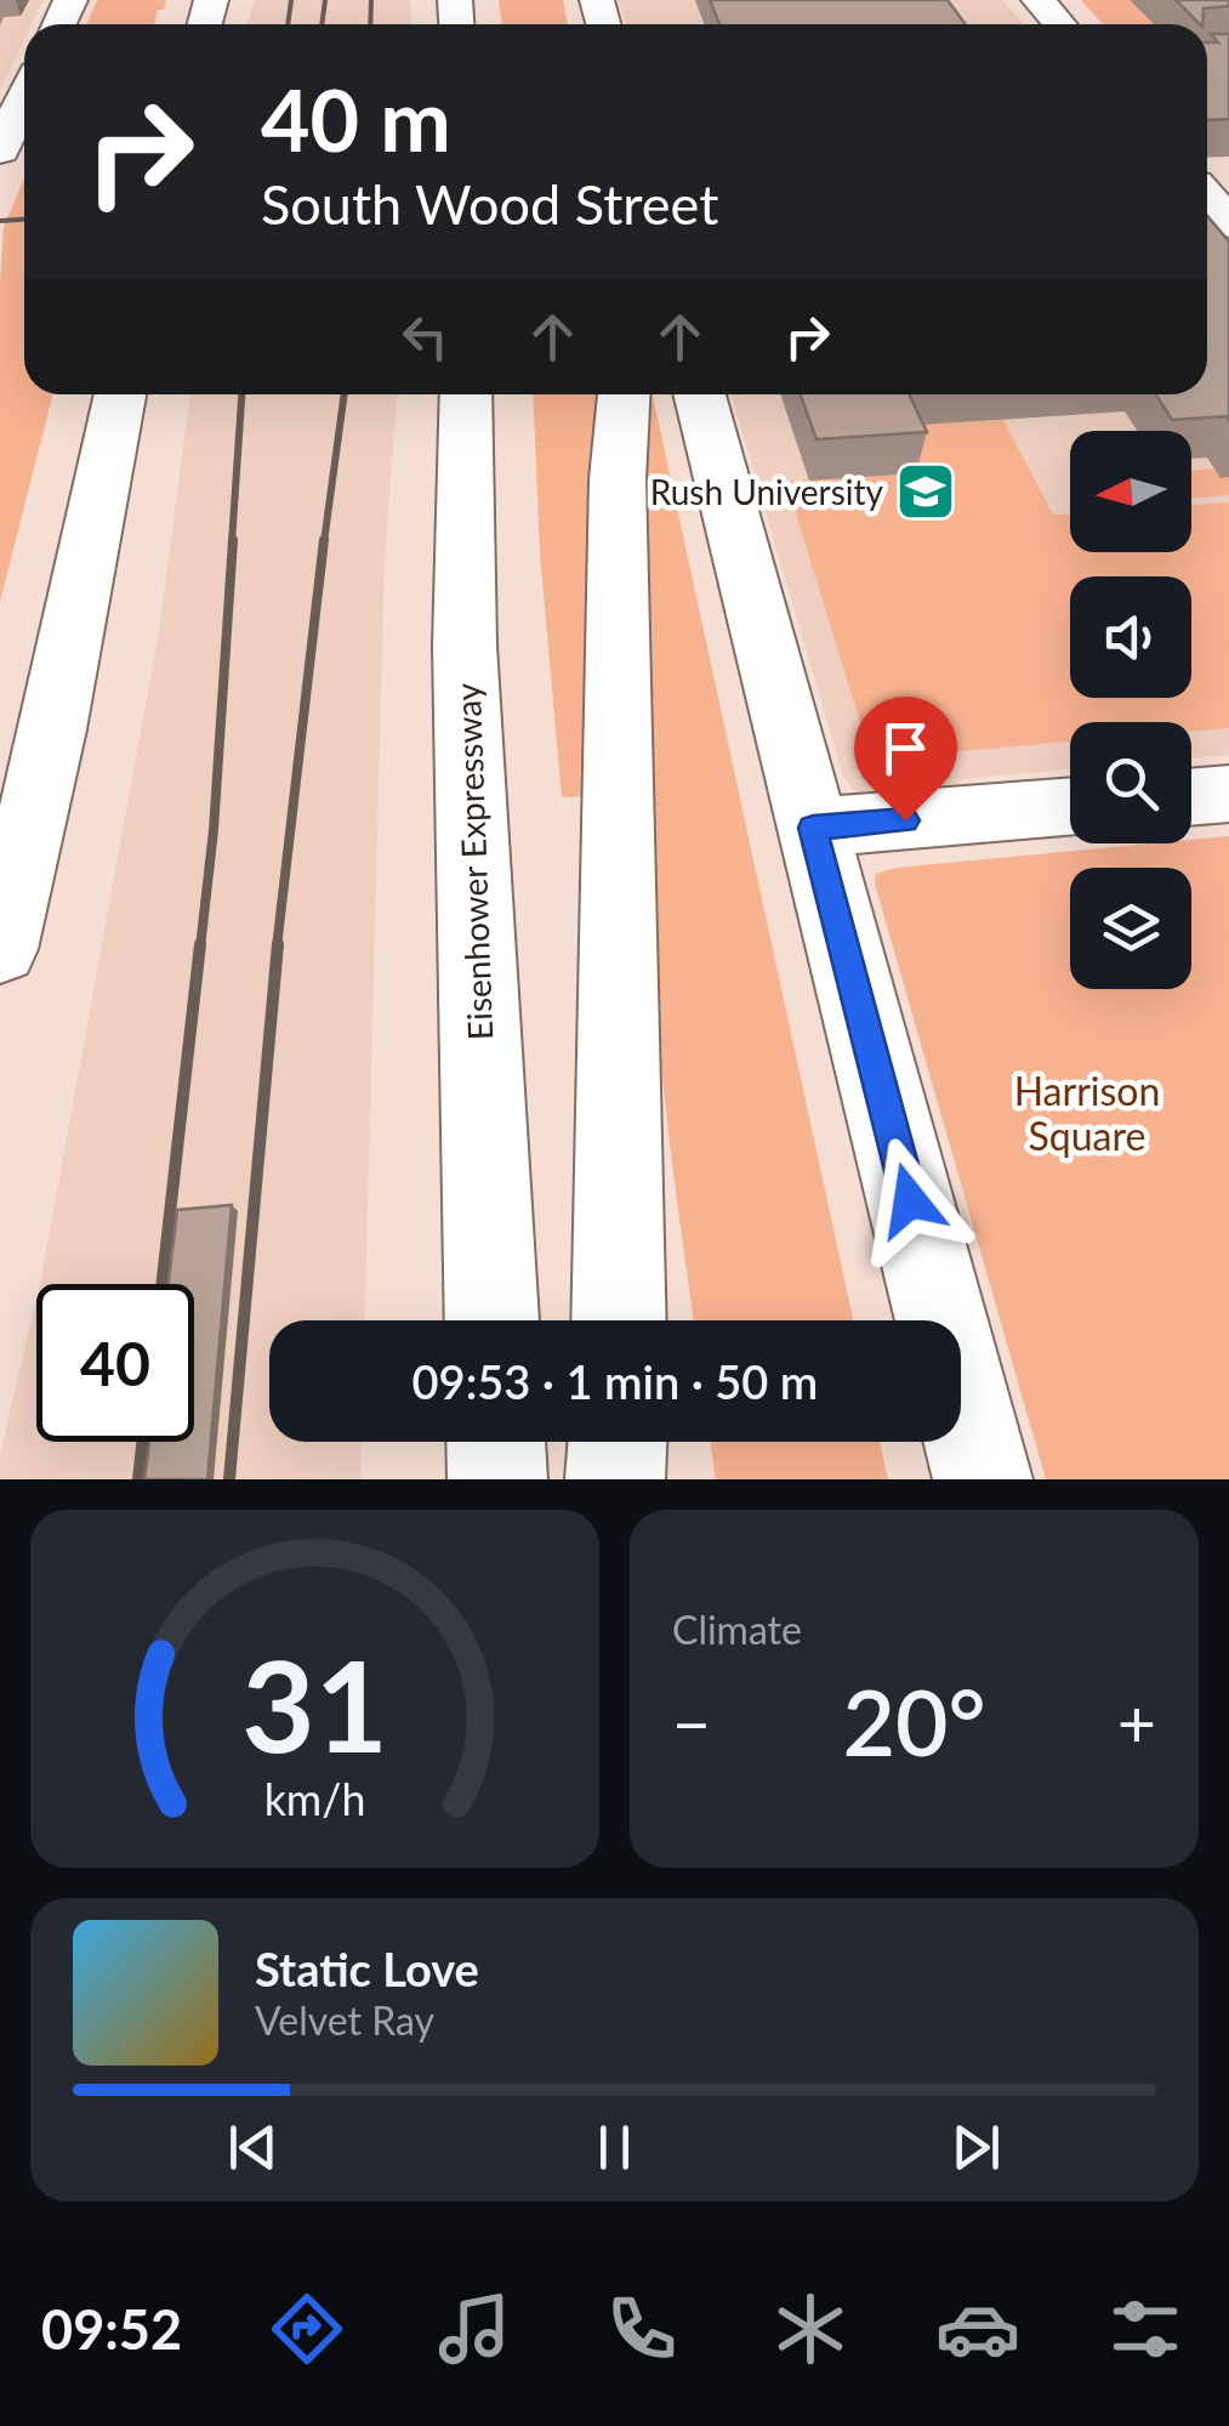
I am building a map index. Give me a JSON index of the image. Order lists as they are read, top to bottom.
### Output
{
  "streets": {
    "main road": ["Eisenhower Expressway"]
  },
  "parks": ["Harrison Square"],
  "places": {
    "school or university": ["Rush University"]
  },
  "north": "left",
  "page": {
    "turn": ["40 m", "South Wood Street"],
    "limit": "40",
    "trip": "09:53 · 1 min · 50 m",
    "tile": "Climate",
    "heat": ["−", "20°", "+"],
    "song": ["Static Love", "Velvet Ray"],
    "tabs": "09:52",
    "gauge": ["31", "km/h"]
  }
}
